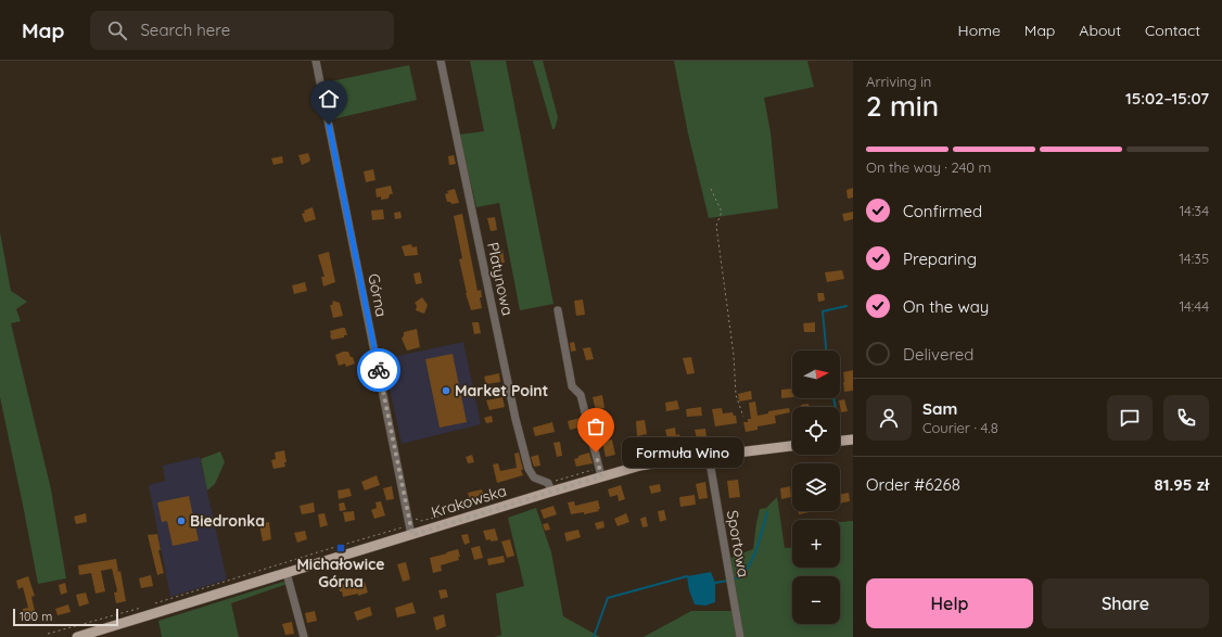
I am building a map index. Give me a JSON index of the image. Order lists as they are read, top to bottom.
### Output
{
  "streets": {
    "main road": ["Krakowska"],
    "street": ["Platynowa", "Górna", "Sportowa"]
  },
  "crossings": [
    ["Platynowa", "Krakowska"],
    ["Górna", "Krakowska"],
    ["Krakowska", "Sportowa"]
  ],
  "places": {
    "other": ["Market Point", "Formuła Wino", "Biedronka"],
    "transit": ["Michałowice Górna"]
  },
  "scale_bar": "100 m",
  "north": "right",
  "page": {
    "header": "Map",
    "search": "Search here",
    "nav": [
      "Home",
      "Map",
      "About",
      "Contact"
    ],
    "heading": ["2 min", "Arriving in", "15:02–15:07"],
    "panel": [
      "Sam",
      "Courier · 4.8",
      "Order #6268",
      "81.95 zł"
    ],
    "bar": "On the way · 240 m",
    "list": [
      ["Confirmed", "14:34"],
      ["Preparing", "14:35"],
      ["On the way", "14:44"],
      "Delivered"
    ],
    "map_buttons": ["+", "−"],
    "bubble": "Formuła Wino",
    "buttons": ["Help", "Share"],
    "scale": "100 m"
  }
}
